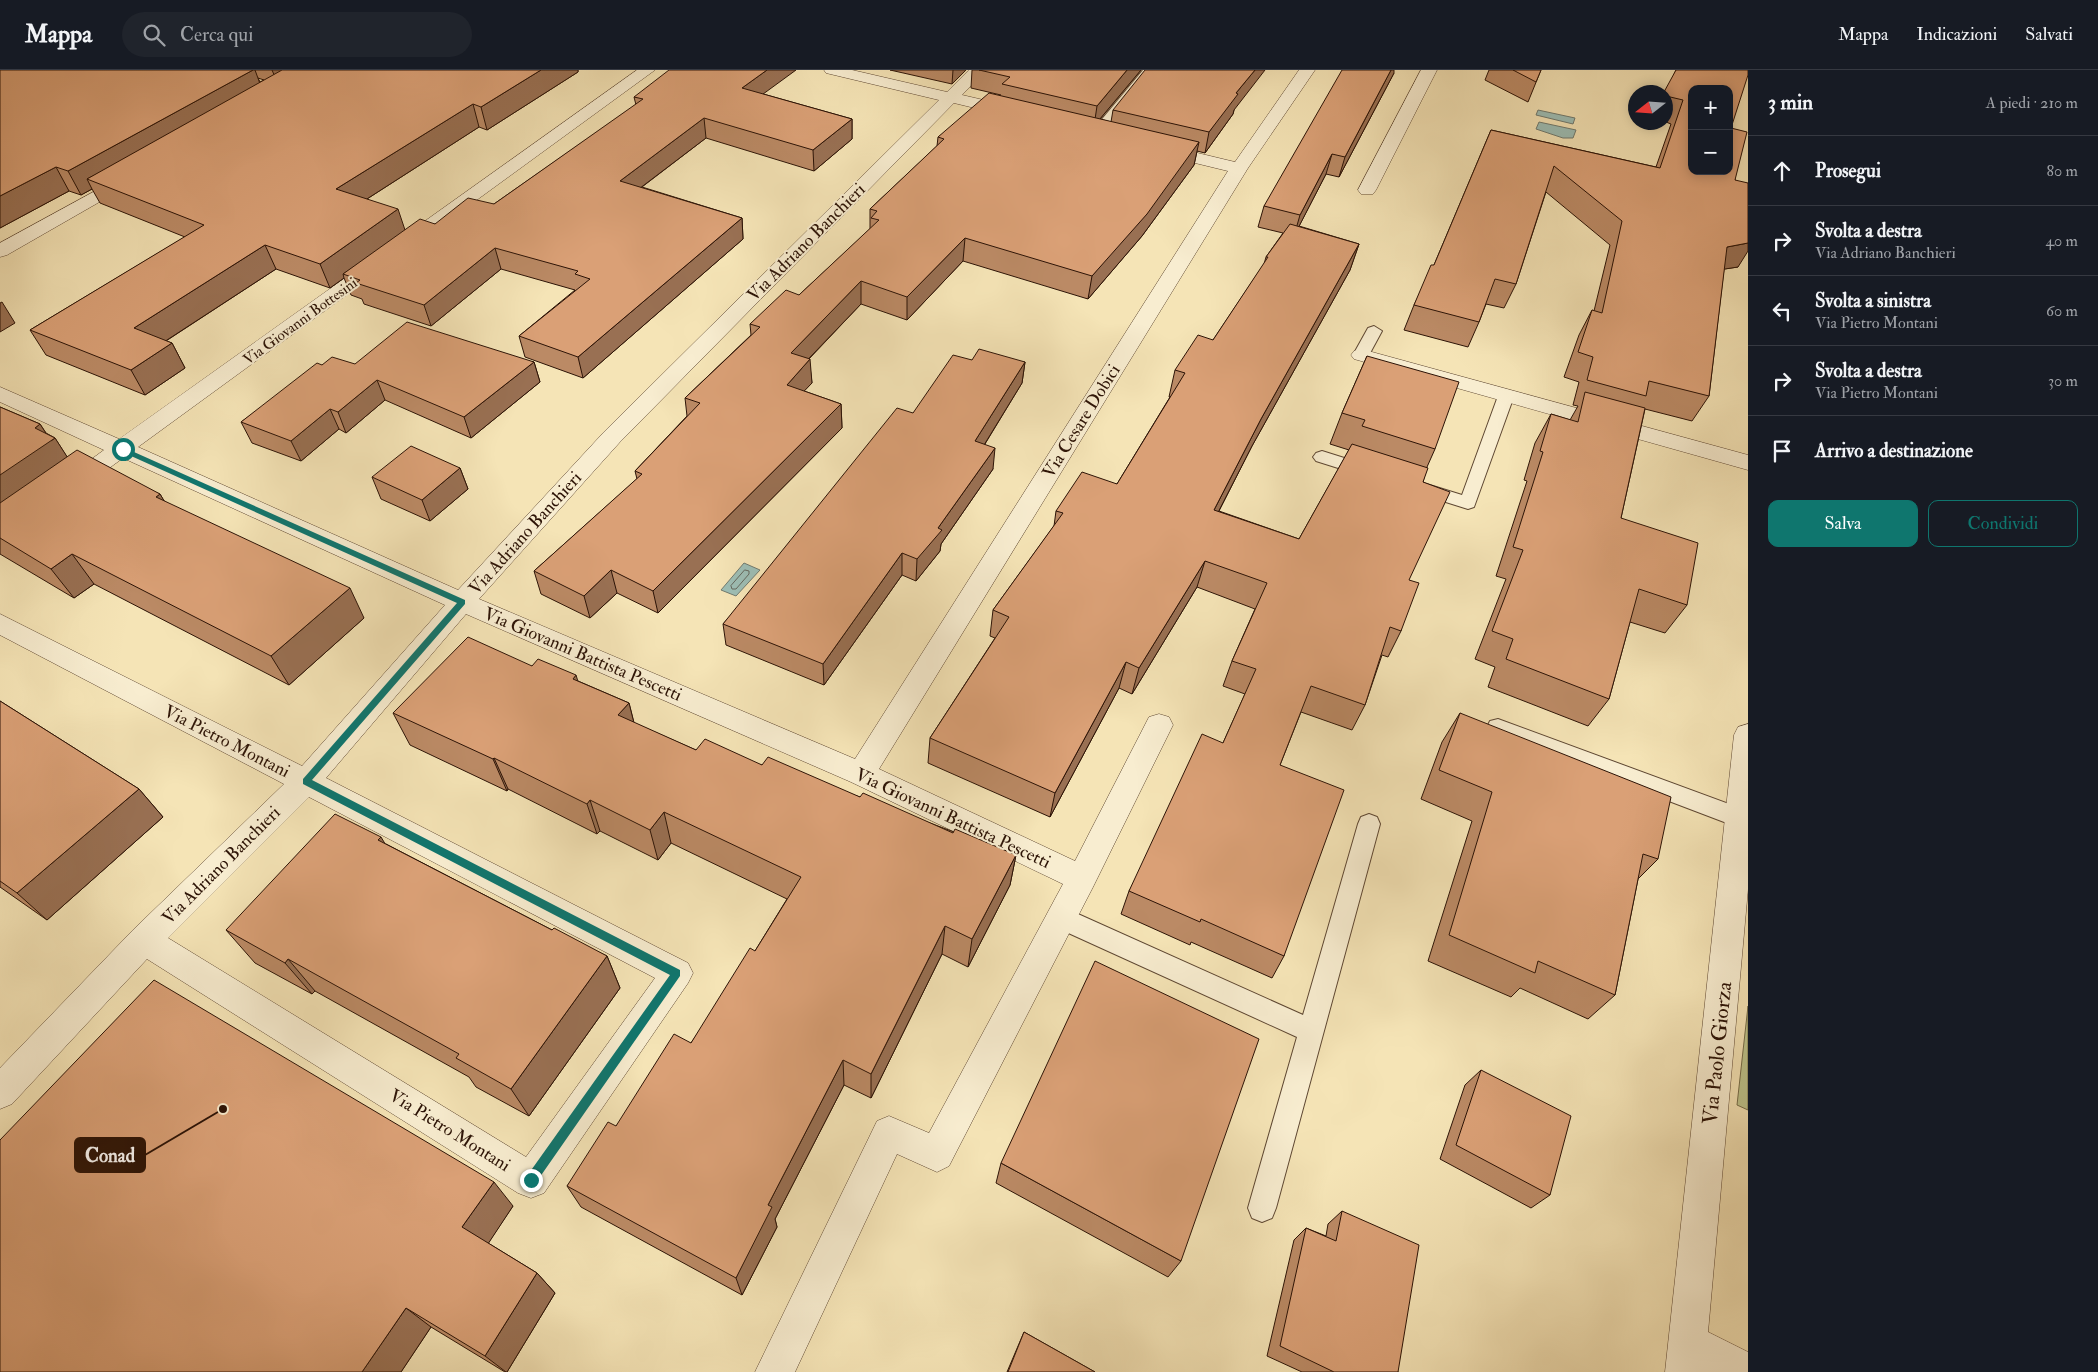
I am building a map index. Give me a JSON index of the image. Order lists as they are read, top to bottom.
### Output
{
  "streets": {
    "street": [
      "Via Adriano Banchieri",
      "Via Giovanni Bottesini",
      "Via Cesare Dobici",
      "Via Giovanni Battista Pescetti",
      "Via Pietro Montani",
      "Via Paolo Giorza"
    ]
  },
  "crossings": [
    ["Via Adriano Banchieri", "Via Giovanni Battista Pescetti"],
    ["Via Adriano Banchieri", "Via Pietro Montani"],
    ["Via Giovanni Bottesini", "Via Giovanni Battista Pescetti"],
    ["Via Cesare Dobici", "Via Giovanni Battista Pescetti"]
  ],
  "places": ["Conad"],
  "north": "left",
  "page": {
    "header": "Mappa",
    "search": "Cerca qui",
    "nav": ["Mappa", "Indicazioni", "Salvati"],
    "heading": ["3 min", "A piedi · 210 m"],
    "map_buttons": ["+", "−"],
    "list": [
      ["Prosegui", "80 m"],
      ["Svolta a destra", "Via Adriano Banchieri", "40 m"],
      ["Svolta a sinistra", "Via Pietro Montani", "60 m"],
      ["Svolta a destra", "Via Pietro Montani", "30 m"],
      "Arrivo a destinazione"
    ],
    "buttons": ["Salva", "Condividi"]
  }
}
